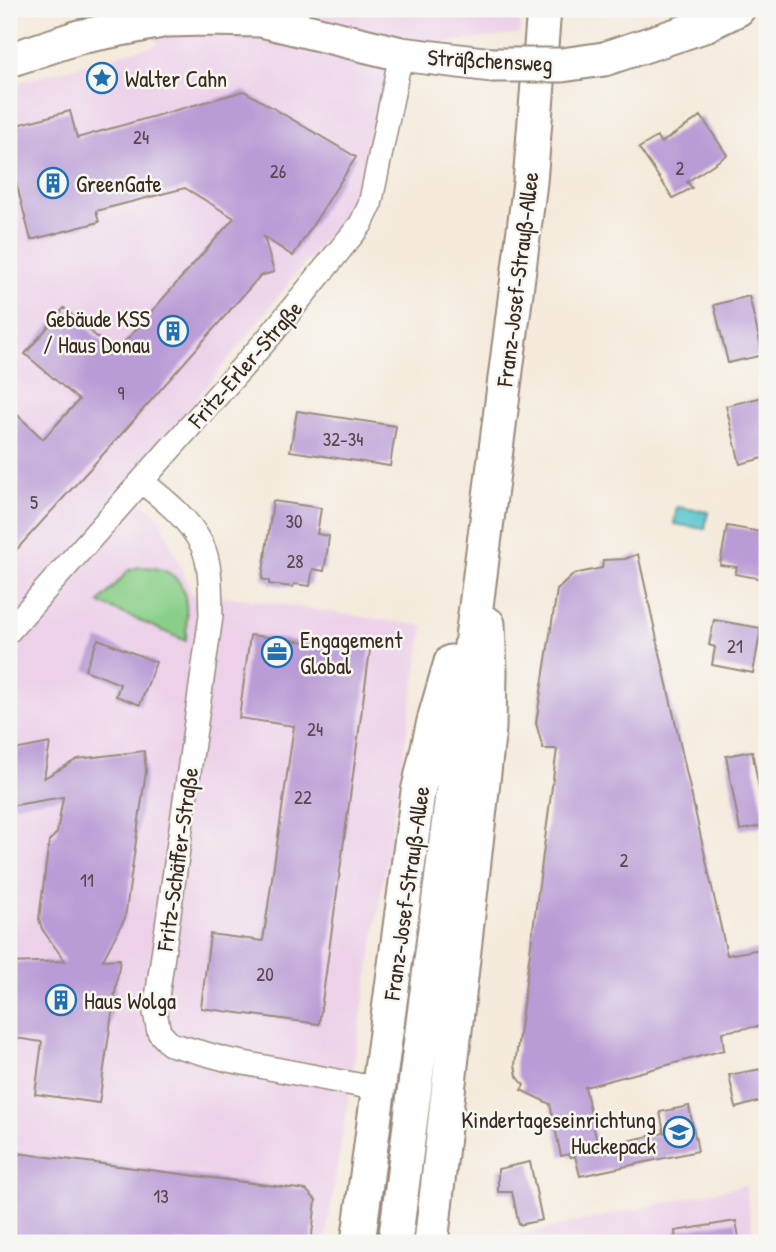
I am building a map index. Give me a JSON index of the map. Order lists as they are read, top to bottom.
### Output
{
  "streets": {
    "main road": ["Sträßchensweg", "Franz-Josef-Strauß-Allee"],
    "street": ["Fritz-Erler-Straße", "Fritz-Schäffer-Straße"]
  },
  "crossings": [
    ["Sträßchensweg", "Fritz-Erler-Straße"],
    ["Franz-Josef-Strauß-Allee", "Fritz-Schäffer-Straße"],
    ["Fritz-Erler-Straße", "Fritz-Schäffer-Straße"]
  ],
  "places": {
    "place": ["Walter Cahn"],
    "building": ["GreenGate", "Gebäude KSS / Haus Donau", "Haus Wolga"],
    "office": ["Engagement Global"],
    "school or university": ["Kindertageseinrichtung Huckepack"]
  },
  "house_numbers": [
    "24",
    "2",
    "26",
    "9",
    "32-34",
    "5",
    "30",
    "28",
    "21",
    "24",
    "22",
    "2",
    "11",
    "20",
    "13"
  ]
}
